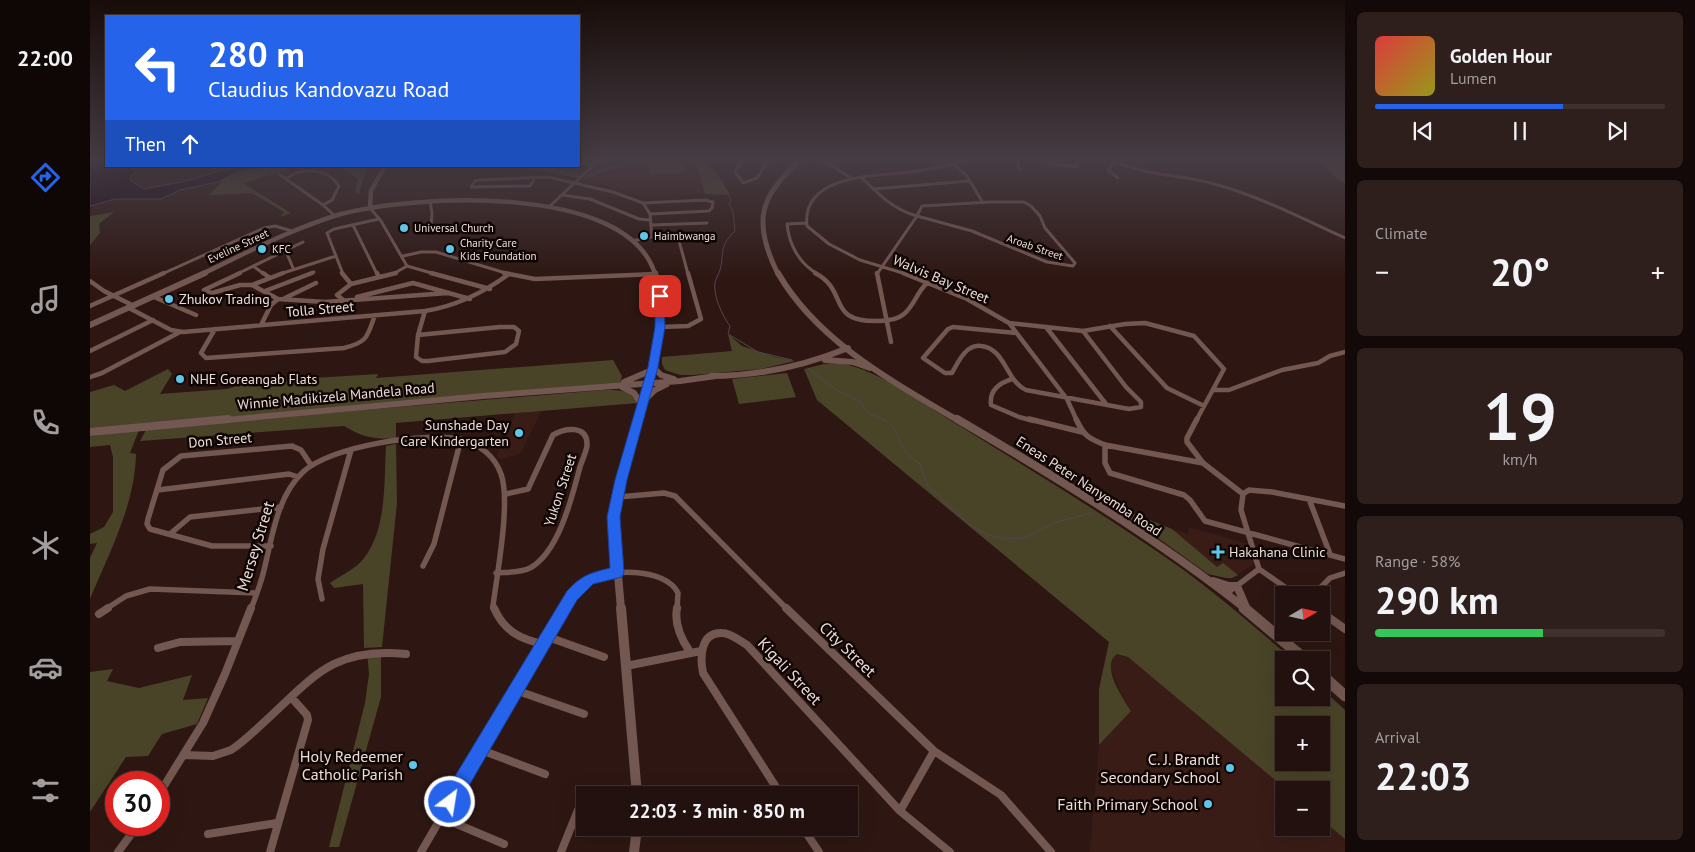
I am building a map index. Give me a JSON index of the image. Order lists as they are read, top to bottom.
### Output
{
  "streets": {
    "main road": ["Winnie Madikizela Mandela Road", "Eneas Peter Nanyemba Road"],
    "street": [
      "Eveline Street",
      "Aroab Street",
      "Walvis Bay Street",
      "Tolla Street",
      "Don Street",
      "Yukon Street",
      "Mersey Street",
      "City Street",
      "Kigali Street"
    ]
  },
  "crossings": [
    ["Eveline Street", "Tolla Street"],
    ["Eveline Street", "Winnie Madikizela Mandela Road"],
    ["Eveline Street", "City Street"],
    ["Winnie Madikizela Mandela Road", "Eneas Peter Nanyemba Road"],
    ["Don Street", "Mersey Street"],
    ["Yukon Street", "Mersey Street"]
  ],
  "places": {
    "other": [
      "Universal Church",
      "Haimbwanga",
      "KFC",
      "Charity Care Kids Foundation",
      "Zhukov Trading",
      "NHE Goreangab Flats",
      "Sunshade Day Care Kindergarten",
      "Holy Redeemer Catholic Parish",
      "C. J. Brandt Secondary School",
      "Faith Primary School"
    ],
    "health": ["Hakahana Clinic"]
  },
  "north": "right",
  "page": {
    "tabs": "22:00",
    "turn": ["280 m", "Claudius Kandovazu Road"],
    "song": ["Golden Hour", "Lumen"],
    "then": "Then",
    "tile": [
      "Climate",
      ["19", "km/h"],
      ["Range · 58%", "290 km"],
      ["Arrival", "22:03"]
    ],
    "heat": ["−", "20°", "+"],
    "map_buttons": ["+", "−"],
    "limit": "30",
    "trip": "22:03 · 3 min · 850 m"
  }
}
